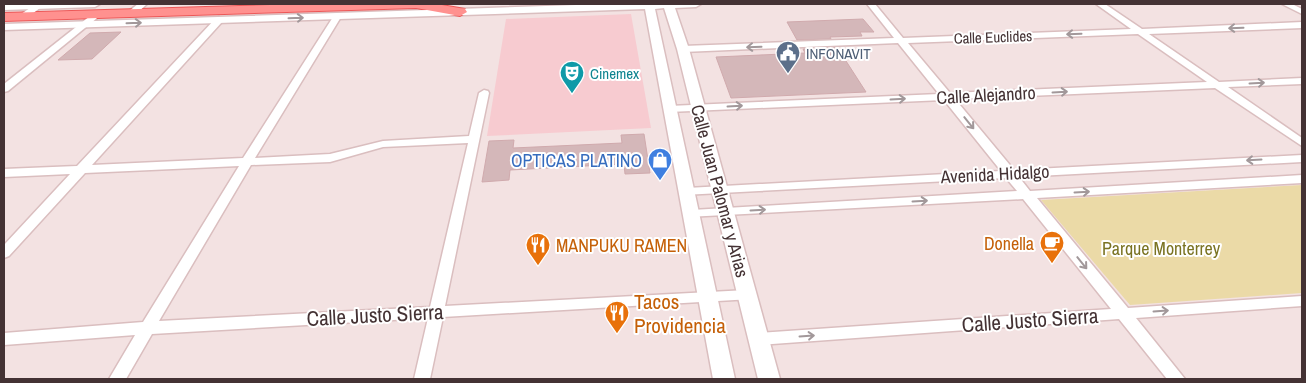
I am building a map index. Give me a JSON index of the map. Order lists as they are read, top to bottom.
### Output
{
  "streets": {
    "street": [
      "Calle Euclides",
      "Calle Alejandro",
      "Avenida Hidalgo",
      "Calle Juan Palomar y Arias",
      "Calle Justo Sierra"
    ]
  },
  "crossings": [
    ["Calle Euclides", "Calle Juan Palomar y Arias"],
    ["Calle Alejandro", "Calle Juan Palomar y Arias"],
    ["Avenida Hidalgo", "Calle Juan Palomar y Arias"],
    ["Calle Juan Palomar y Arias", "Calle Justo Sierra"]
  ],
  "one_way": ["Calle Euclides", "Calle Alejandro", "Calle Justo Sierra"],
  "parks": ["Parque Monterrey"],
  "places": {
    "public building": ["INFONAVIT"],
    "theatre": ["Cinemex"],
    "shop": ["OPTICAS PLATINO"],
    "cafe": ["Donella"],
    "restaurant": ["MANPUKU RAMEN", "Tacos Providencia"]
  }
}
